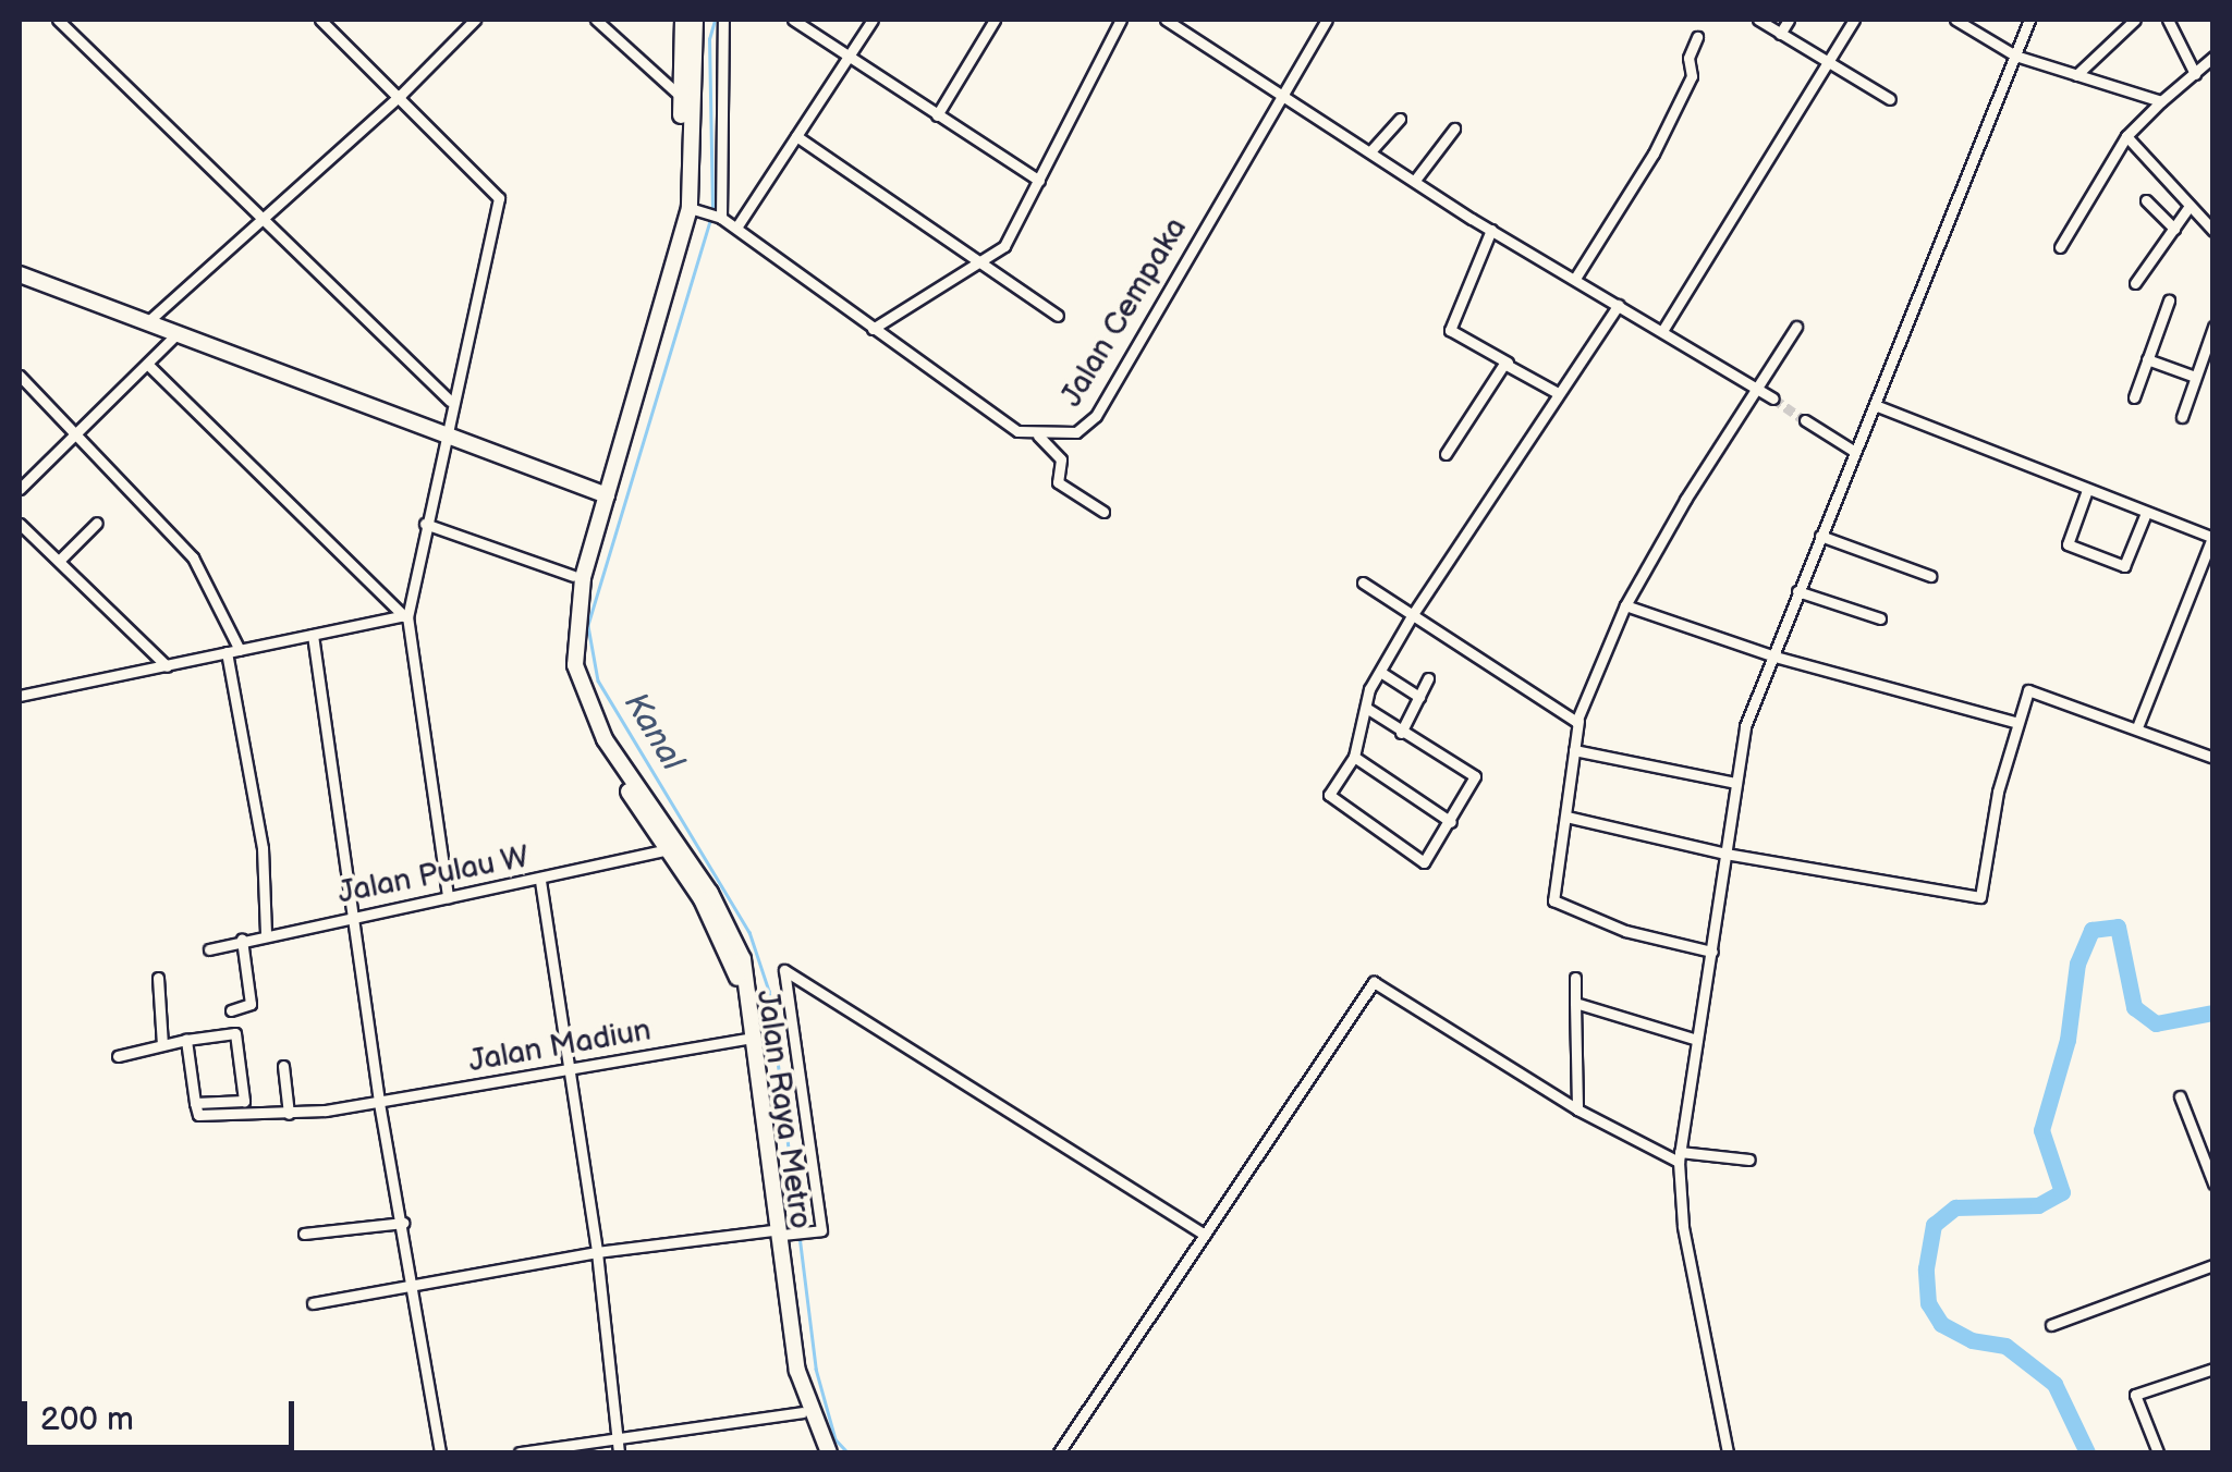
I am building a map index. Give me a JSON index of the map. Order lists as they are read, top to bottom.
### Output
{
  "streets": {
    "main road": ["Jalan Raya Metro"],
    "street": ["Jalan Cempaka", "Jalan Pulau W", "Jalan Madiun"]
  },
  "crossings": [
    ["Jalan Pulau W", "Jalan Raya Metro"],
    ["Jalan Madiun", "Jalan Raya Metro"]
  ],
  "water": ["Kanal"],
  "scale_bar": "200 m"
}
